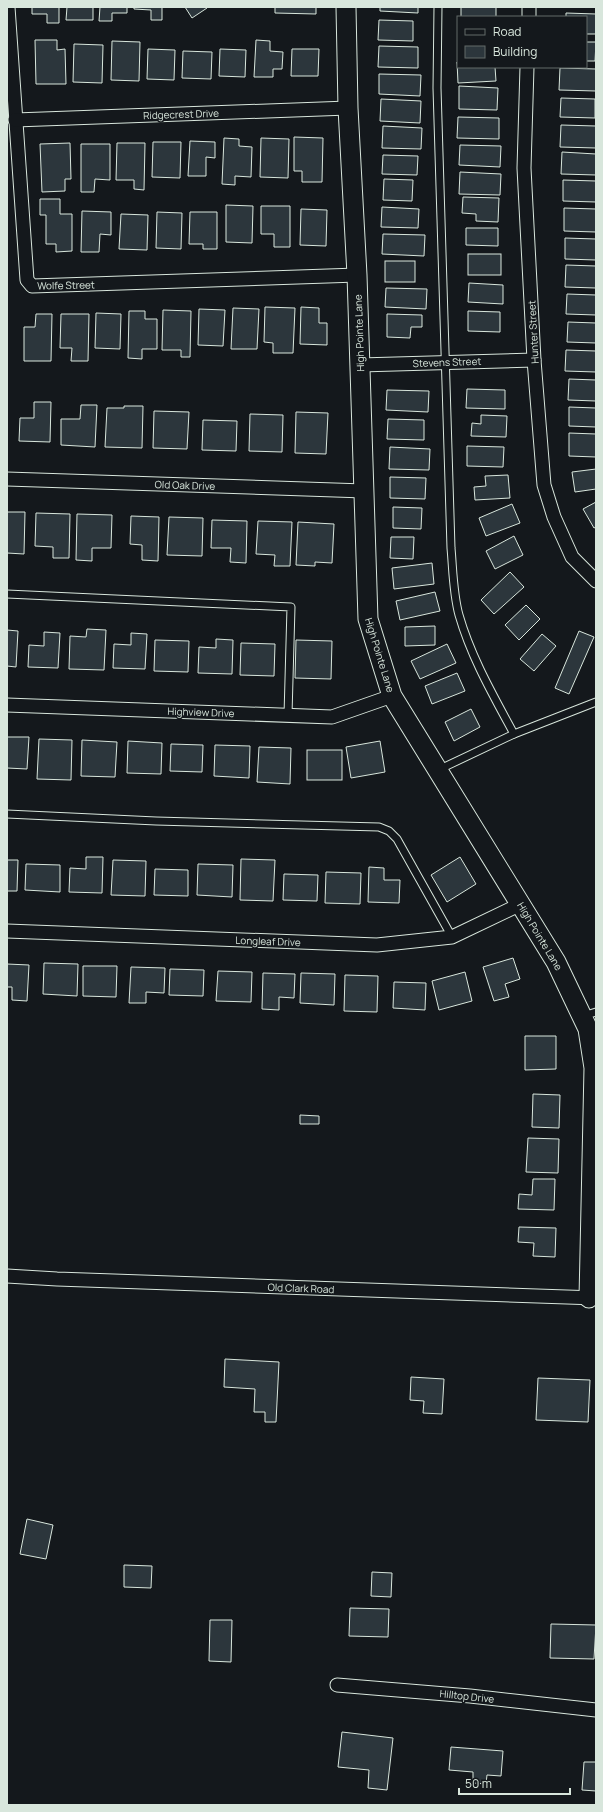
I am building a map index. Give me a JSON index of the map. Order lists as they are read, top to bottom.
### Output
{
  "streets": {
    "street": [
      "Ridgecrest Drive",
      "Wolfe Street",
      "Hunter Street",
      "High Pointe Lane",
      "Stevens Street",
      "Old Oak Drive",
      "Highview Drive",
      "Longleaf Drive",
      "Old Clark Road",
      "Hilltop Drive"
    ]
  },
  "crossings": [
    ["Ridgecrest Drive", "Wolfe Street"],
    ["Ridgecrest Drive", "High Pointe Lane"],
    ["Wolfe Street", "High Pointe Lane"],
    ["Hunter Street", "Stevens Street"],
    ["High Pointe Lane", "Stevens Street"],
    ["High Pointe Lane", "Old Oak Drive"],
    ["High Pointe Lane", "Highview Drive"],
    ["High Pointe Lane", "Longleaf Drive"],
    ["High Pointe Lane", "Old Clark Road"]
  ],
  "legend": ["Road", "Building"],
  "scale_bar": "50 m"
}
